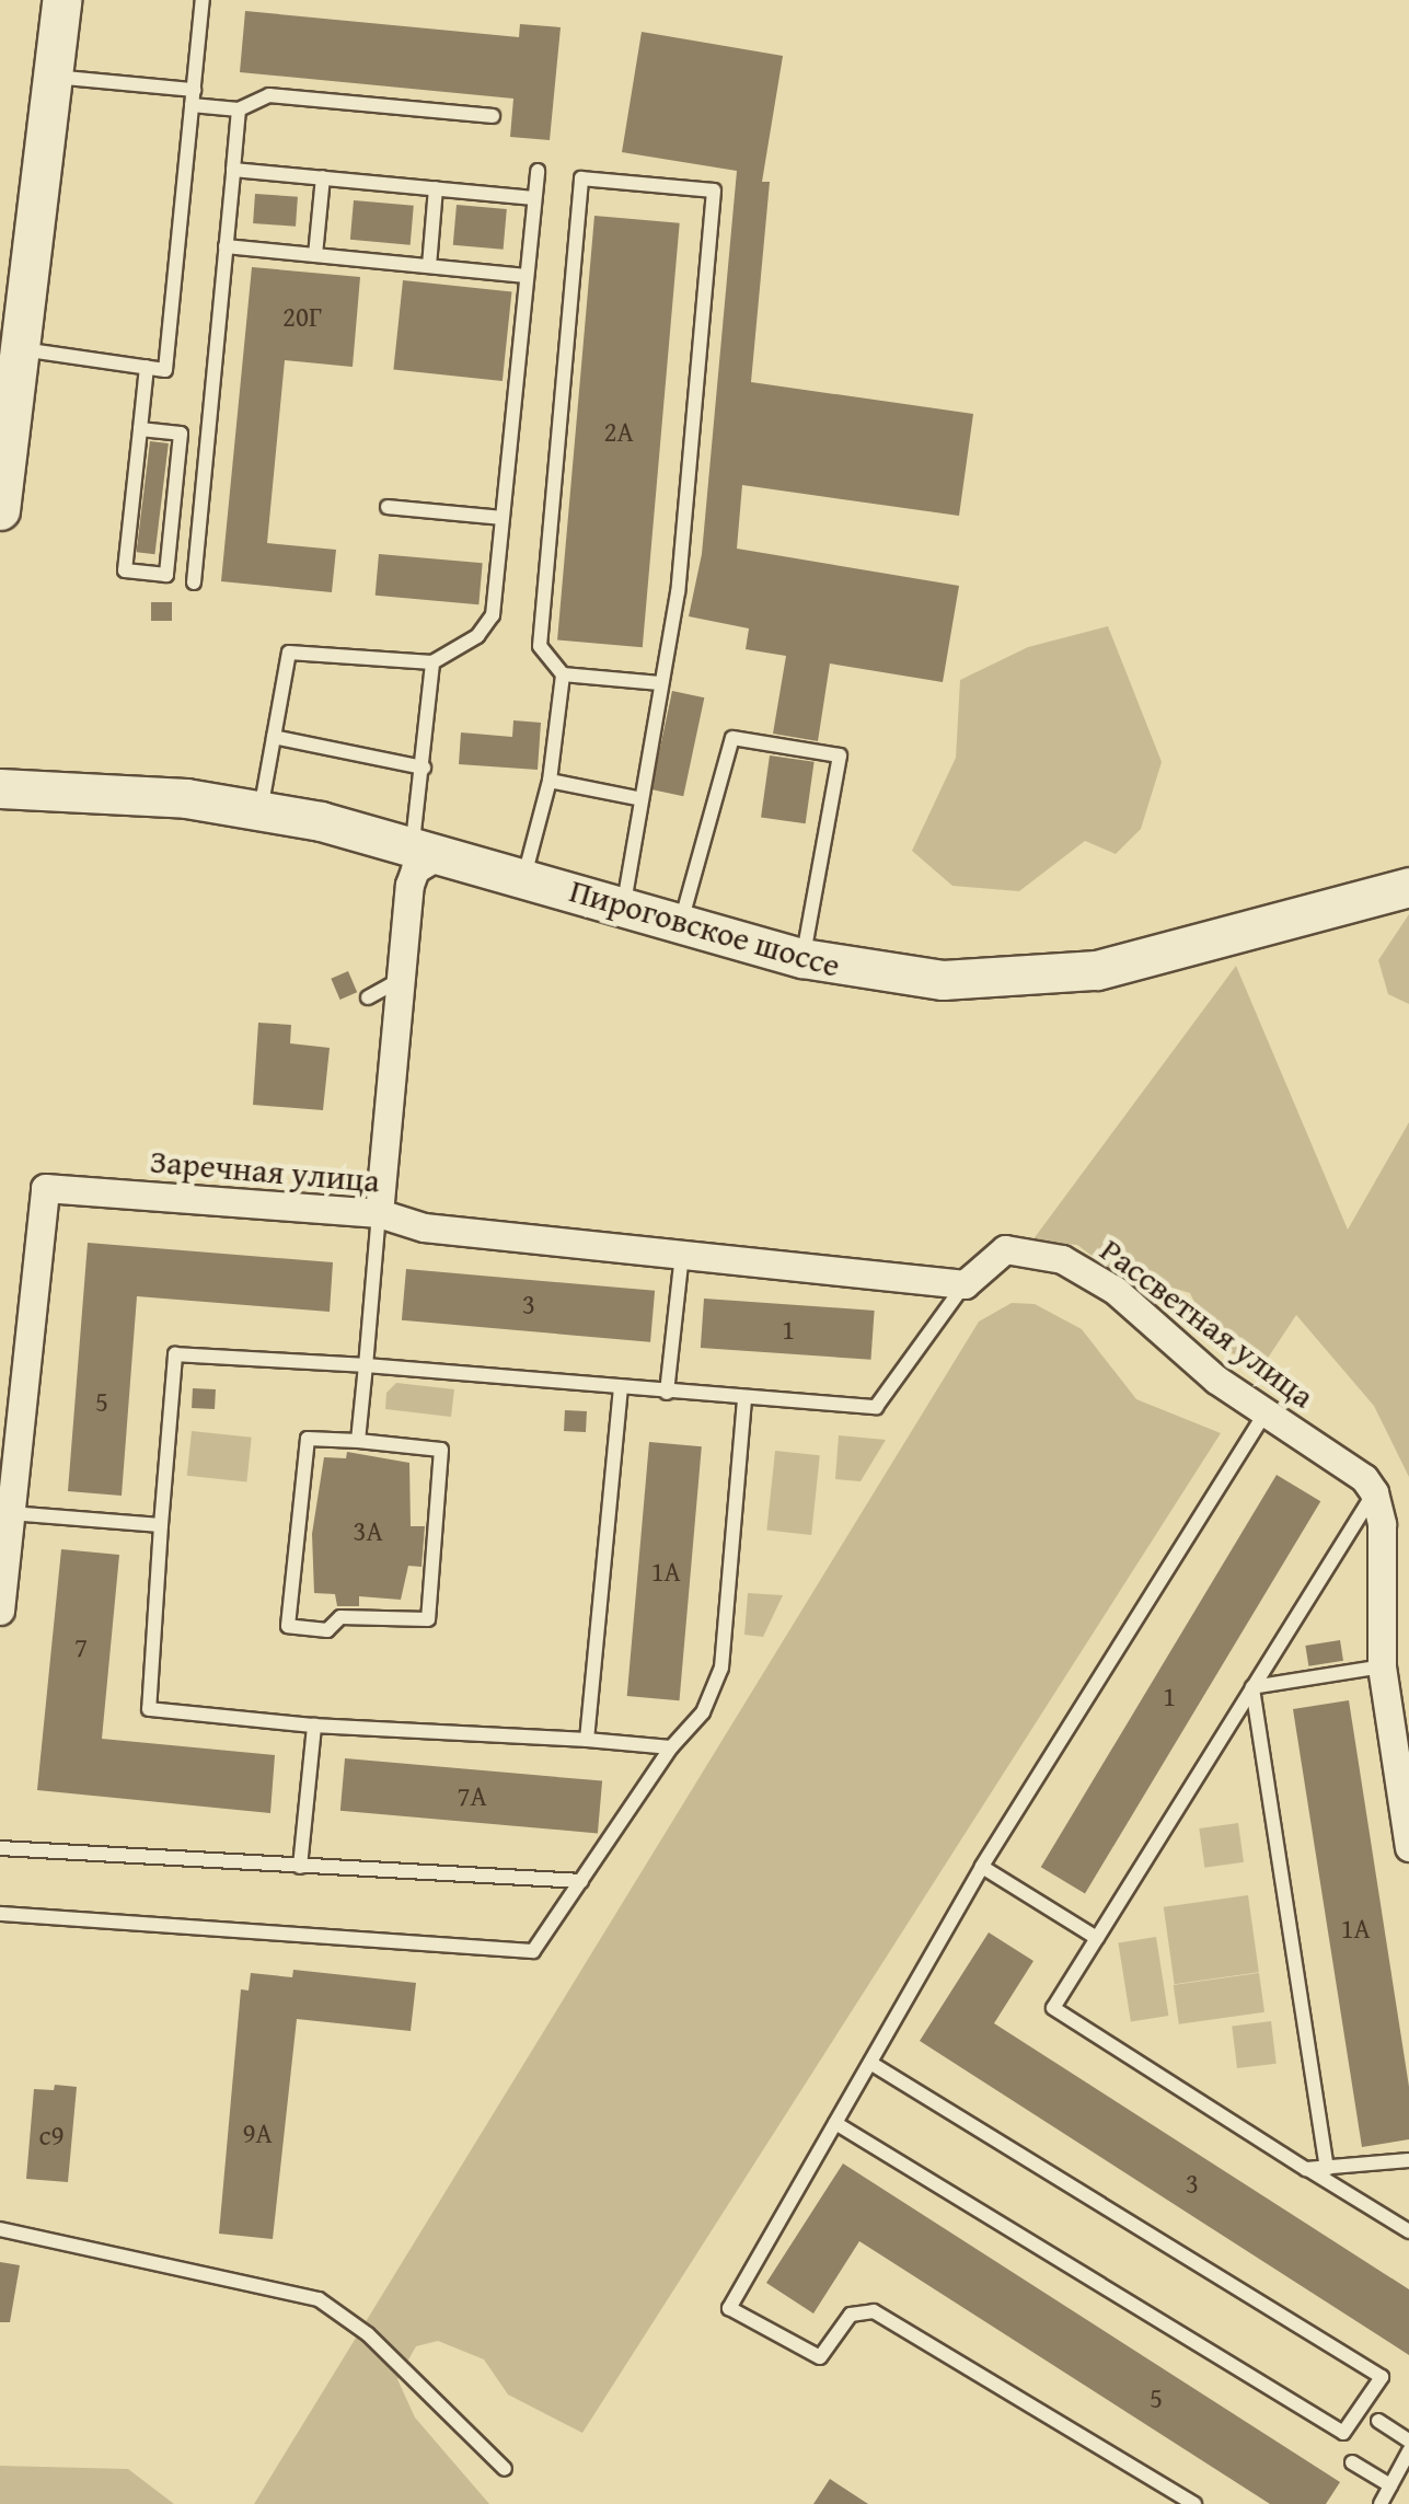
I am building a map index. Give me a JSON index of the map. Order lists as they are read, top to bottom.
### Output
{
  "streets": {
    "main road": ["Пироговское шоссе"],
    "street": ["Заречная улица", "Рассветная улица"]
  },
  "crossings": [
    ["Заречная улица", "Рассветная улица"]
  ],
  "house_numbers": [
    "20Г",
    "2А",
    "3",
    "1",
    "5",
    "3А",
    "1А",
    "7",
    "1",
    "7А",
    "1А",
    "9А",
    "с9",
    "3",
    "5"
  ]
}
